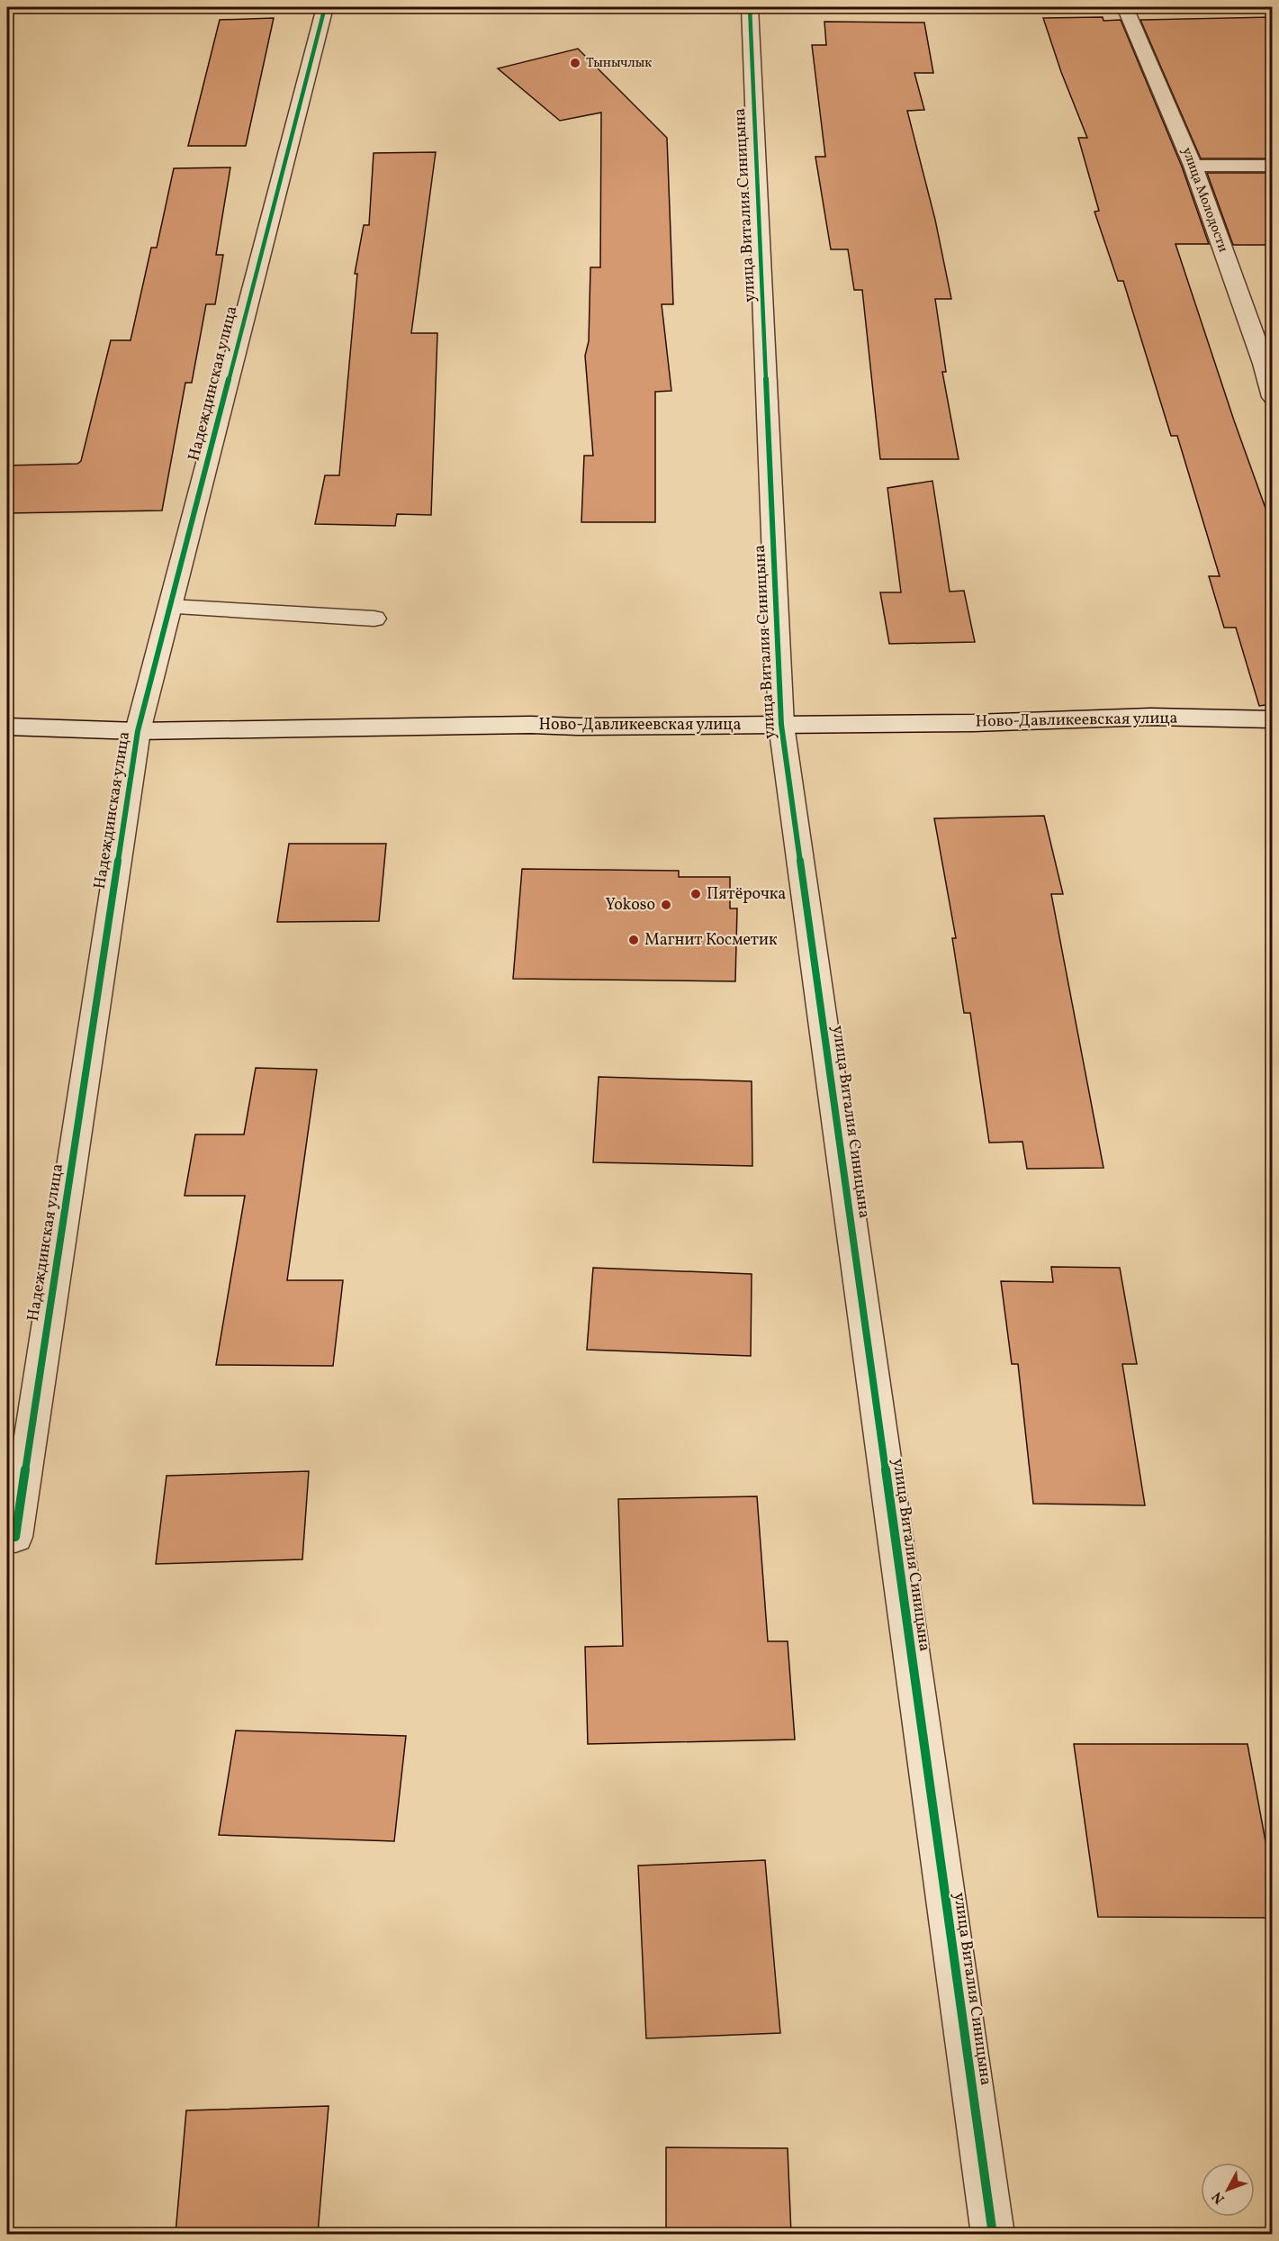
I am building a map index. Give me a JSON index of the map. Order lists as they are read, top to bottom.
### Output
{
  "streets": {
    "street": [
      "улица Молодости",
      "улица Виталия Синицына",
      "Надеждинская улица",
      "Ново-Давликеевская улица"
    ]
  },
  "crossings": [
    ["улица Виталия Синицына", "Ново-Давликеевская улица"],
    ["Надеждинская улица", "Ново-Давликеевская улица"]
  ],
  "places": [
    "Тынычлык",
    "Пятёрочка",
    "Yokoso",
    "Магнит Косметик"
  ],
  "north": "bottom left"
}
